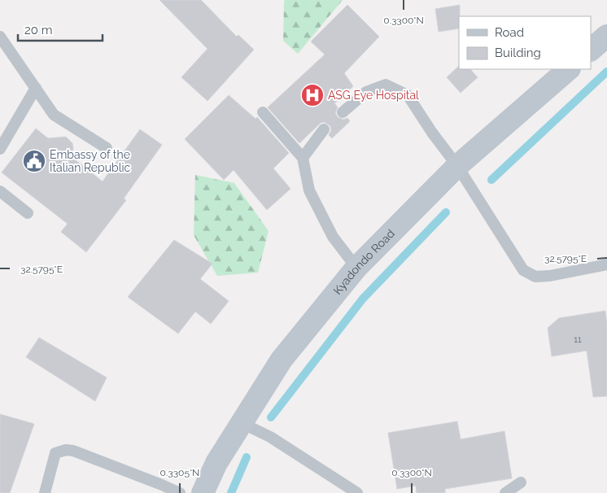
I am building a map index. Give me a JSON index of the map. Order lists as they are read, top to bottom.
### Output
{
  "streets": {
    "main road": ["Kyadondo Road"]
  },
  "places": {
    "hospital": ["ASG Eye Hospital"],
    "public building": ["Embassy of the Italian Republic"]
  },
  "house_numbers": ["11"],
  "legend": ["Road", "Building"],
  "scale_bar": "20 m",
  "coordinates": ["0.3300°N", "32.5795°E", "0.3305°N"]
}
